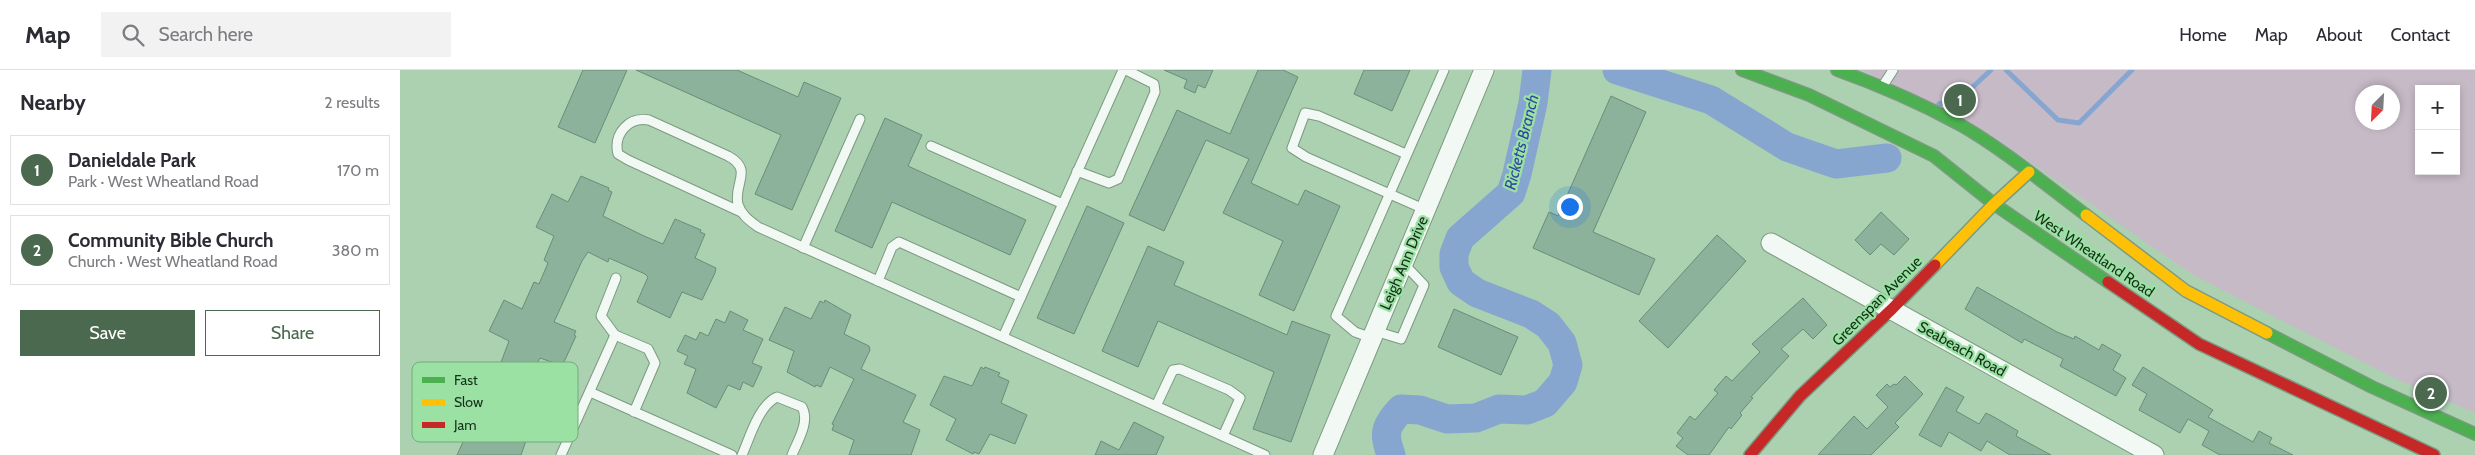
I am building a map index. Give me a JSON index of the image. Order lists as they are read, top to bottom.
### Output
{
  "streets": {
    "main road": ["West Wheatland Road", "Greenspan Avenue"],
    "street": ["Leigh Ann Drive", "Seabeach Road"]
  },
  "crossings": [
    ["West Wheatland Road", "Greenspan Avenue"],
    ["Greenspan Avenue", "Seabeach Road"]
  ],
  "water": ["Ricketts Branch"],
  "legend": ["Fast", "Slow", "Jam"],
  "north": "bottom left",
  "page": {
    "header": "Map",
    "search": "Search here",
    "nav": [
      "Home",
      "Map",
      "About",
      "Contact"
    ],
    "heading": ["Nearby", "2 results"],
    "pins": ["1", "2"],
    "map_buttons": ["+", "−"],
    "list": [
      {
        "mark": "1",
        "name": "Danieldale Park",
        "note": "Park · West Wheatland Road",
        "value": "170 m"
      },
      {
        "mark": "2",
        "name": "Community Bible Church",
        "note": "Church · West Wheatland Road",
        "value": "380 m"
      }
    ],
    "buttons": ["Save", "Share"]
  }
}
